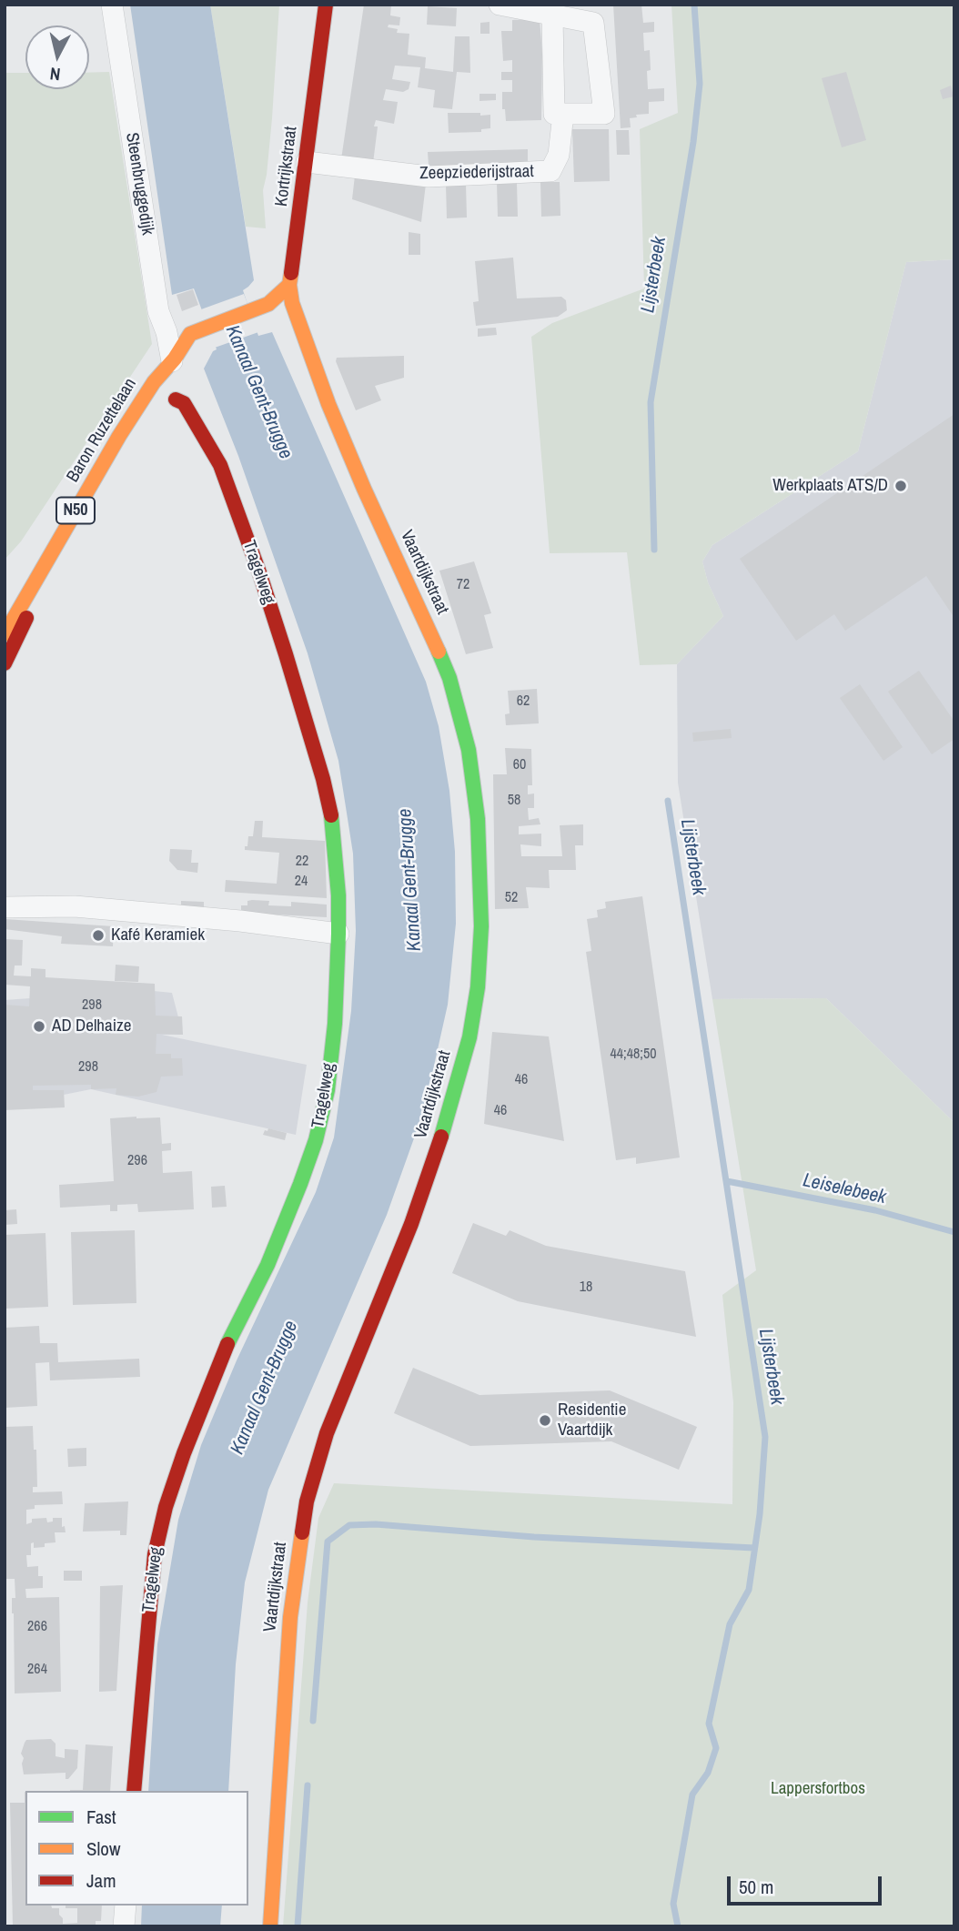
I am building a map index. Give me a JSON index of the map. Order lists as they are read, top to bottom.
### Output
{
  "streets": {
    "street": [
      "Kortrijkstraat",
      "Zeepziederijstraat",
      "Steenbruggedijk",
      "Baron Ruzettelaan",
      "N50",
      "Tragelweg",
      "Vaartdijkstraat"
    ]
  },
  "crossings": [
    ["Kortrijkstraat", "Zeepziederijstraat"],
    ["Kortrijkstraat", "Baron Ruzettelaan"],
    ["Kortrijkstraat", "Vaartdijkstraat"],
    ["Steenbruggedijk", "Baron Ruzettelaan"],
    ["Baron Ruzettelaan", "Vaartdijkstraat"]
  ],
  "water": ["Lijsterbeek", "Kanaal Gent-Brugge", "Leiselebeek"],
  "parks": ["Lappersfortbos"],
  "places": [
    "Werkplaats ATS/D",
    "Kafé Keramiek",
    "AD Delhaize",
    "Residentie Vaartdijk"
  ],
  "house_numbers": [
    "72",
    "62",
    "60",
    "58",
    "22",
    "24",
    "52",
    "298",
    "44;48;50",
    "298",
    "46",
    "46",
    "296",
    "18",
    "266",
    "264"
  ],
  "legend": ["Fast", "Slow", "Jam"],
  "scale_bar": "50 m",
  "north": "bottom"
}
